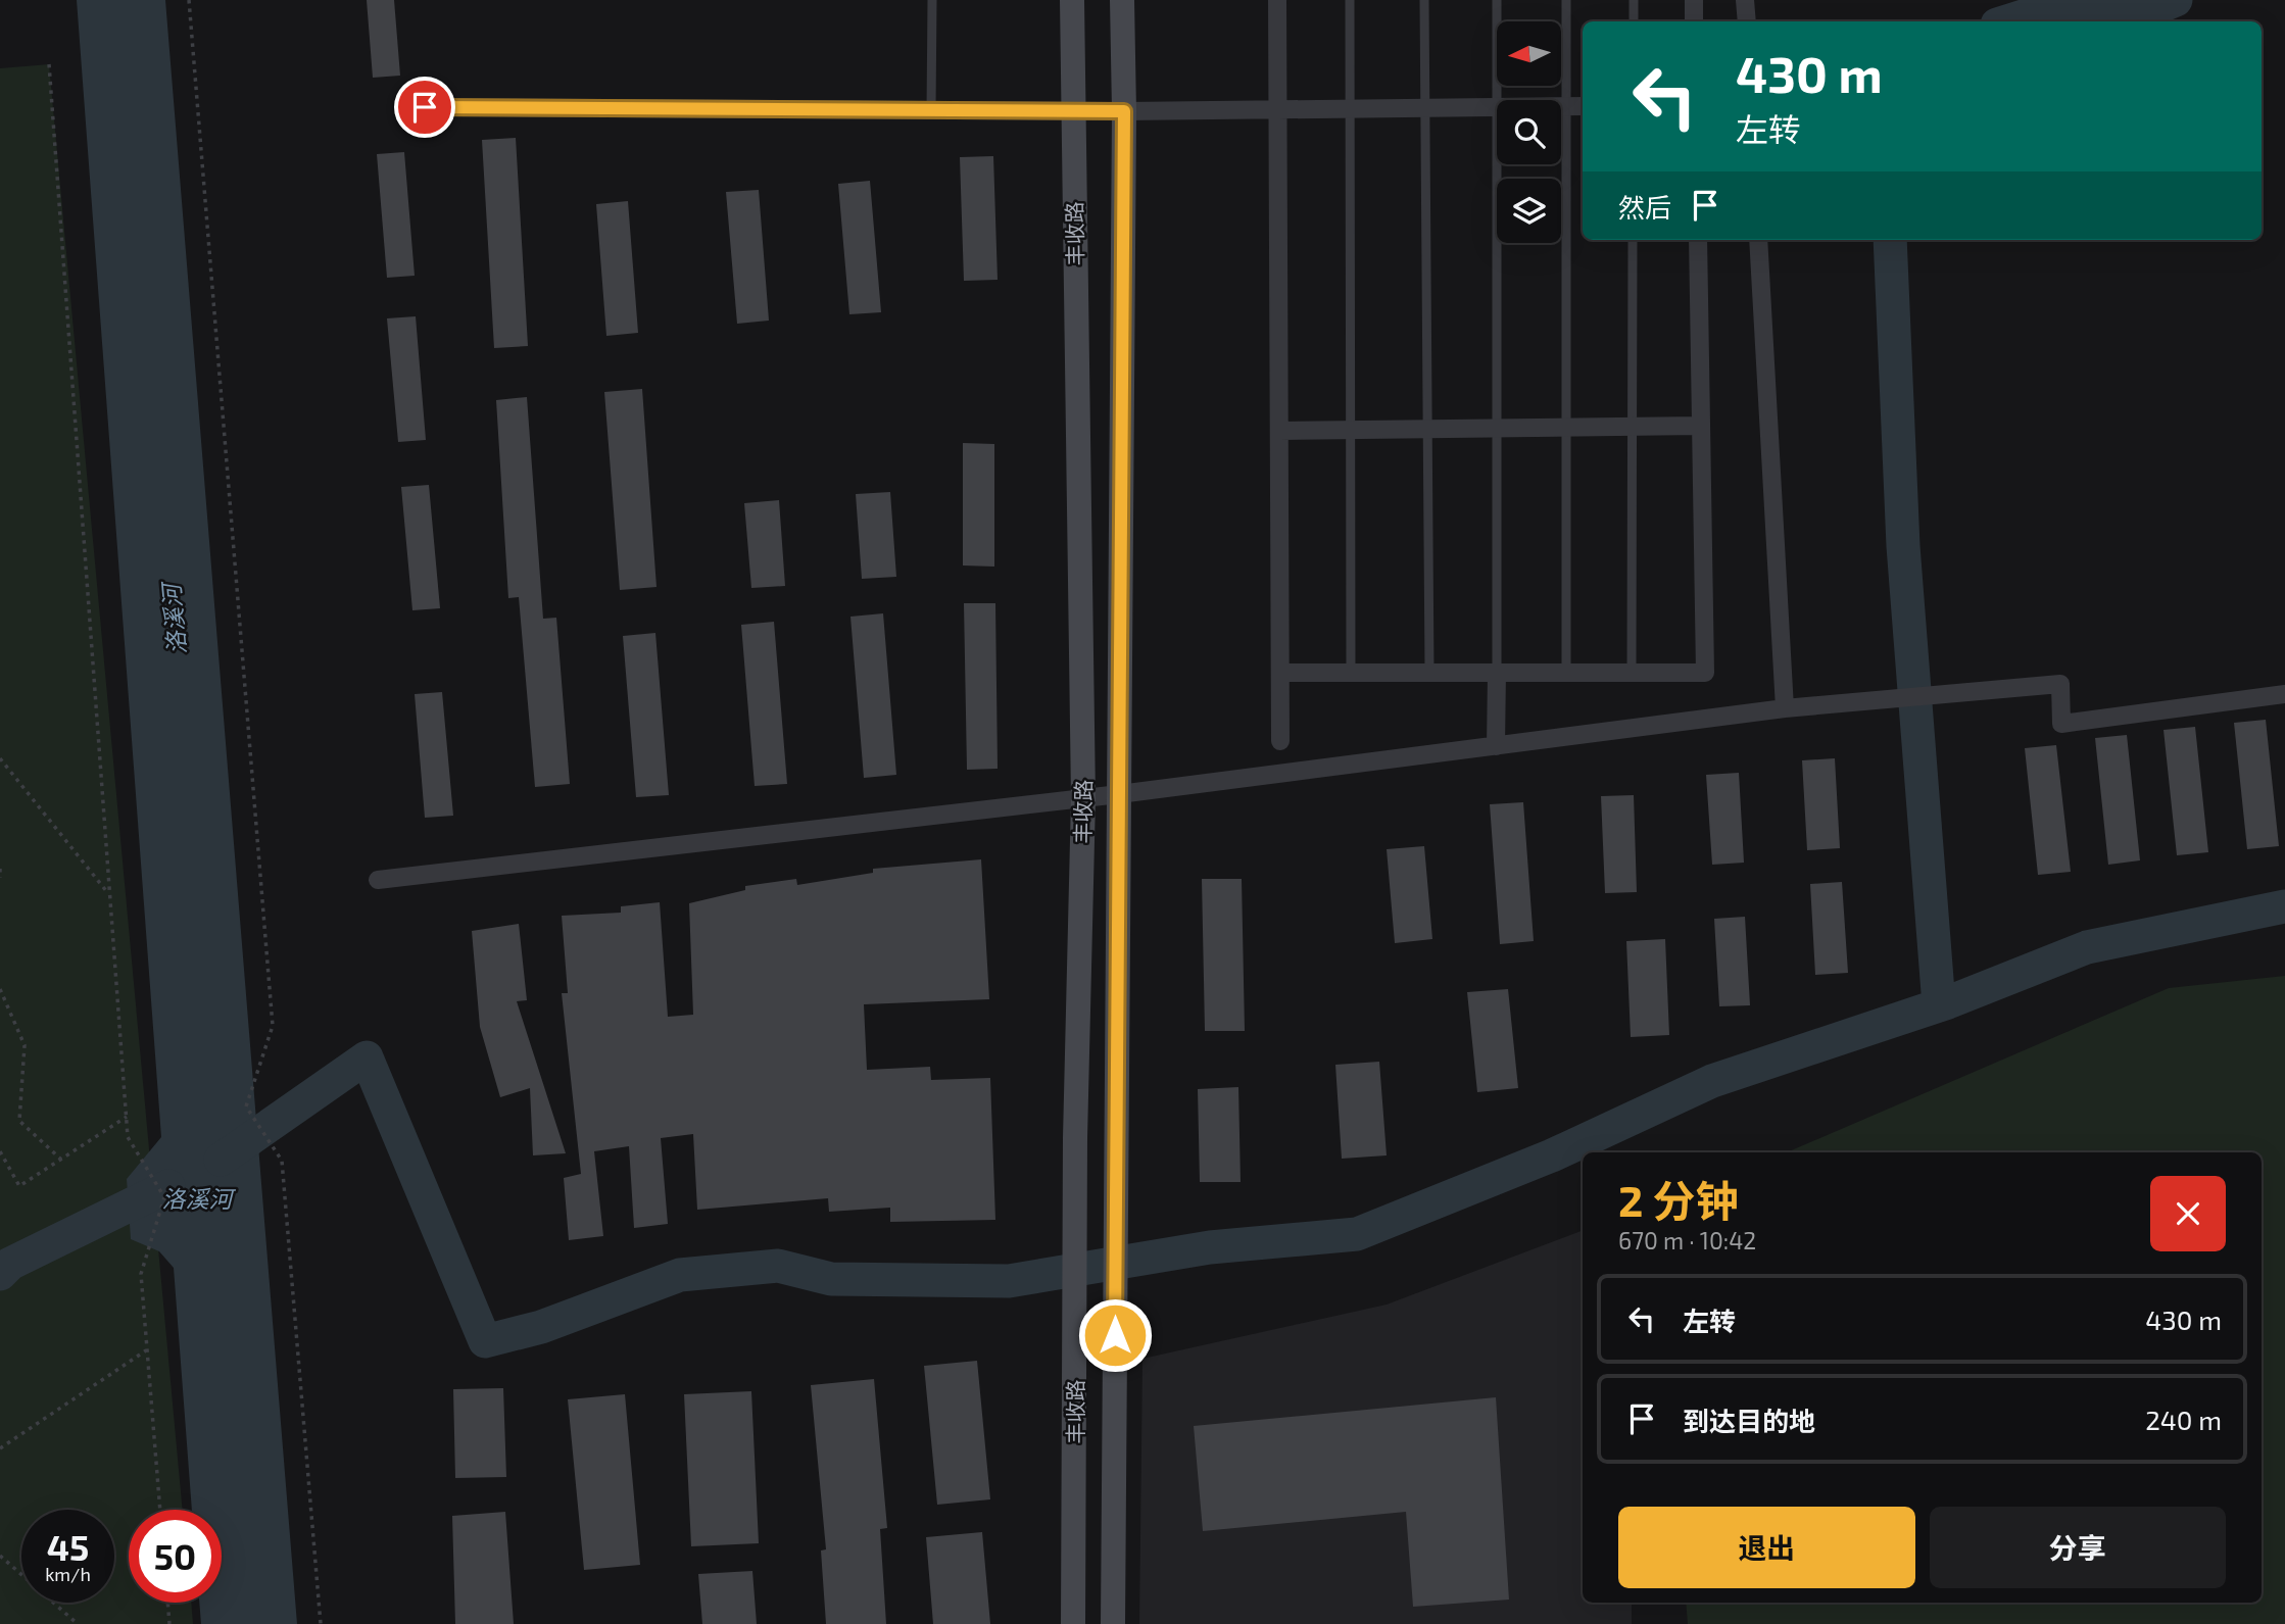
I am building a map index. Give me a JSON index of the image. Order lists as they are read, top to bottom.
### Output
{
  "streets": {
    "main road": ["丰收路"]
  },
  "water": ["洛溪河"],
  "north": "left",
  "page": {
    "turn": ["430 m", "左转"],
    "then": "然后",
    "heading": ["2 分钟", "670 m · 10:42"],
    "list": [
      {
        "name": "左转",
        "value": "430 m"
      },
      {
        "name": "到达目的地",
        "value": "240 m"
      }
    ],
    "buttons": ["退出", "分享"],
    "speed": "45 km/h",
    "limit": "50"
  }
}
